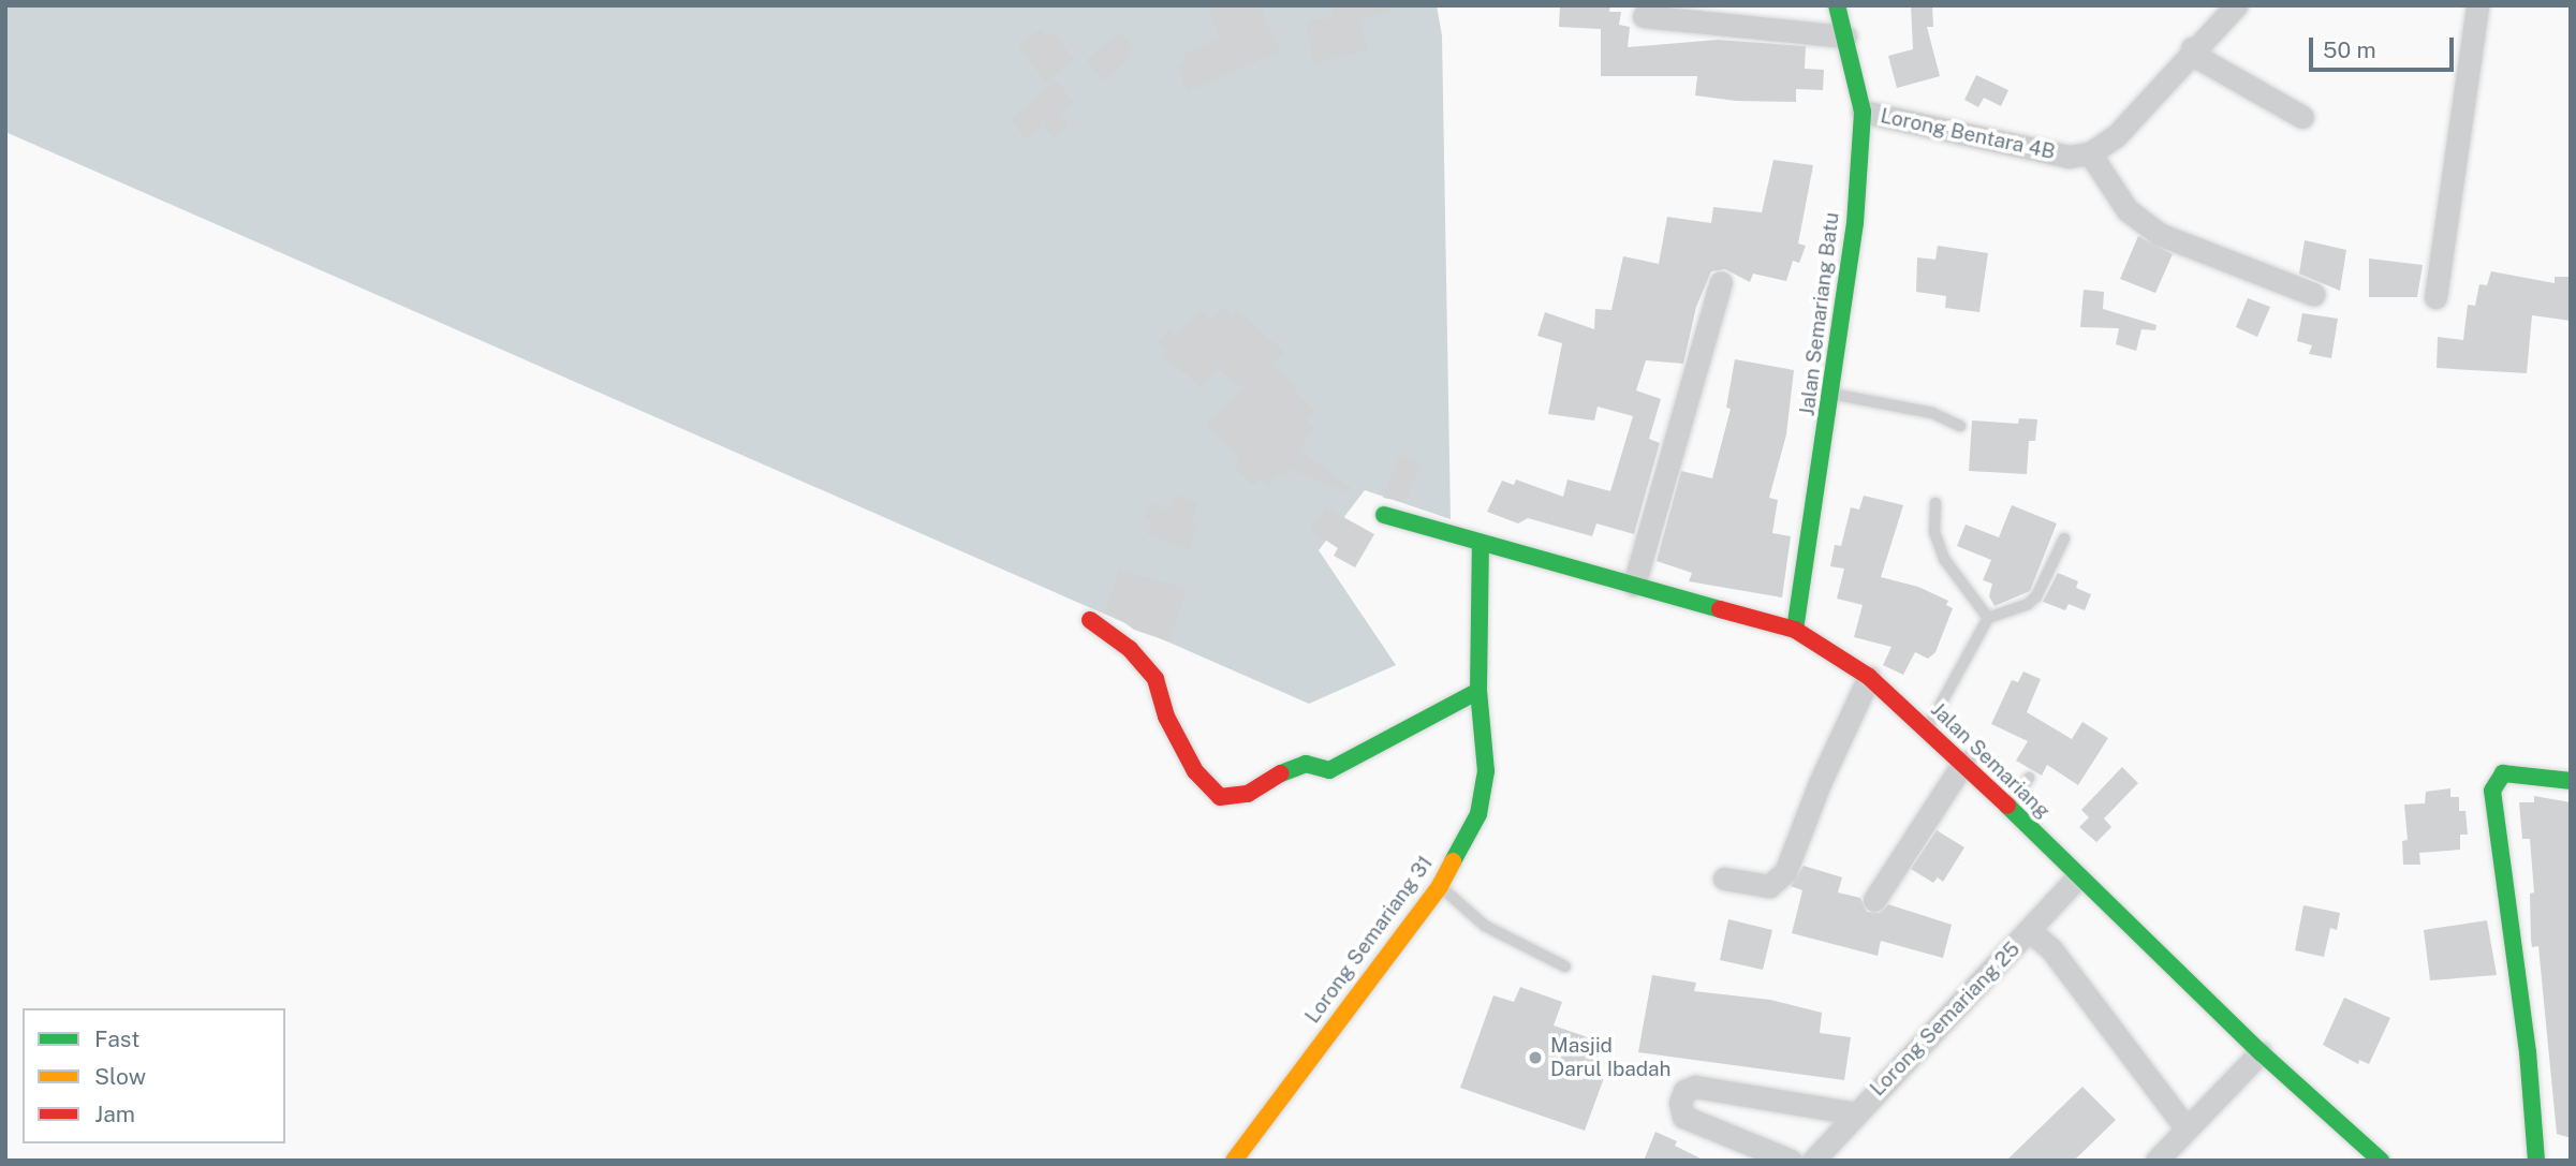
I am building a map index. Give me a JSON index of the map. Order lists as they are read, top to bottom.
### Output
{
  "streets": {
    "street": [
      "Lorong Bentara 4B",
      "Jalan Semariang Batu",
      "Jalan Semariang",
      "Lorong Semariang 31",
      "Lorong Semariang 25"
    ]
  },
  "crossings": [
    ["Lorong Bentara 4B", "Jalan Semariang Batu"],
    ["Jalan Semariang Batu", "Jalan Semariang"],
    ["Jalan Semariang", "Lorong Semariang 31"],
    ["Jalan Semariang", "Lorong Semariang 25"]
  ],
  "places": ["Masjid Darul Ibadah"],
  "legend": ["Fast", "Slow", "Jam"],
  "scale_bar": "50 m"
}
